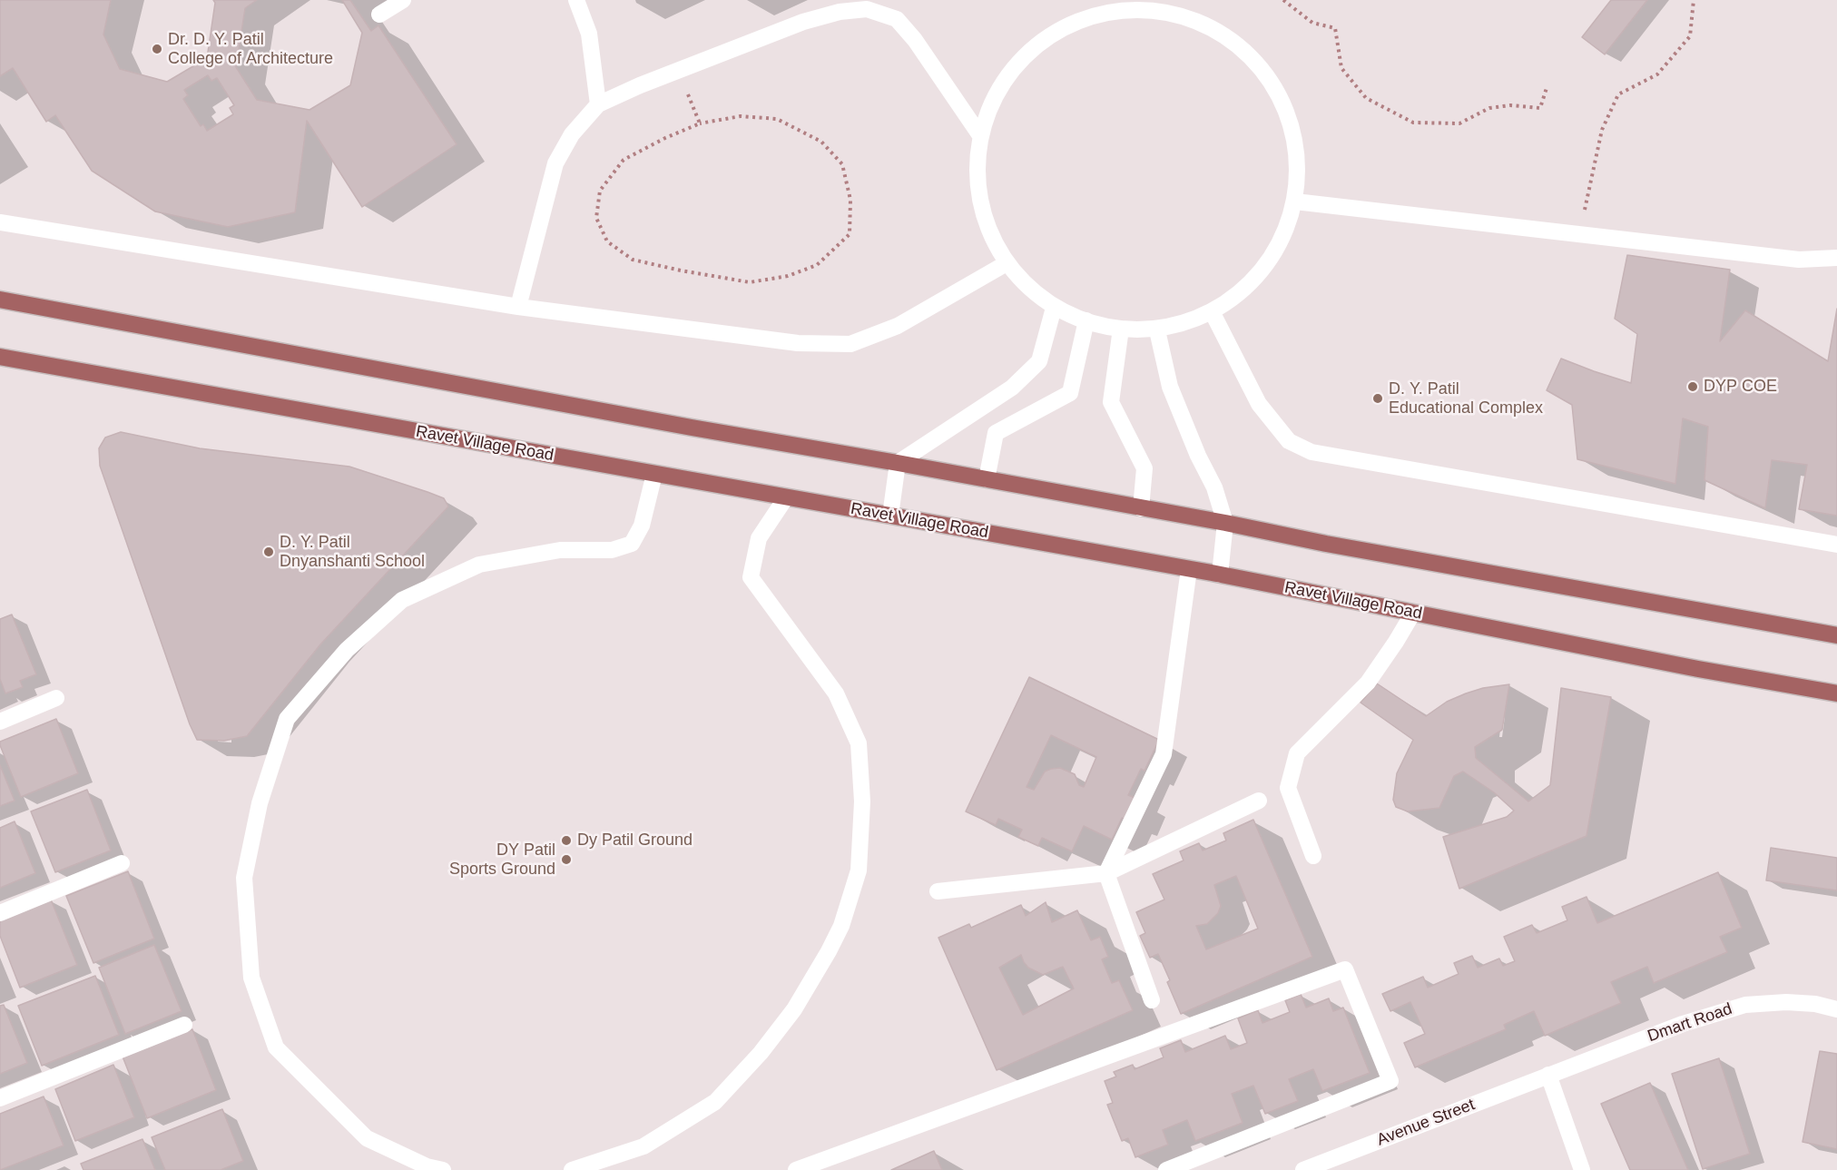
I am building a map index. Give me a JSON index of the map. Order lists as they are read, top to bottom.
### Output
{
  "streets": {
    "main road": ["Ravet Village Road"],
    "street": ["Dmart Road", "Avenue Street"]
  },
  "crossings": [
    ["Dmart Road", "Avenue Street"]
  ],
  "places": [
    "Dr. D. Y. Patil College of Architecture",
    "DYP COE",
    "D. Y. Patil Educational Complex",
    "D. Y. Patil Dnyanshanti School",
    "Dy Patil Ground",
    "DY Patil Sports Ground"
  ]
}
